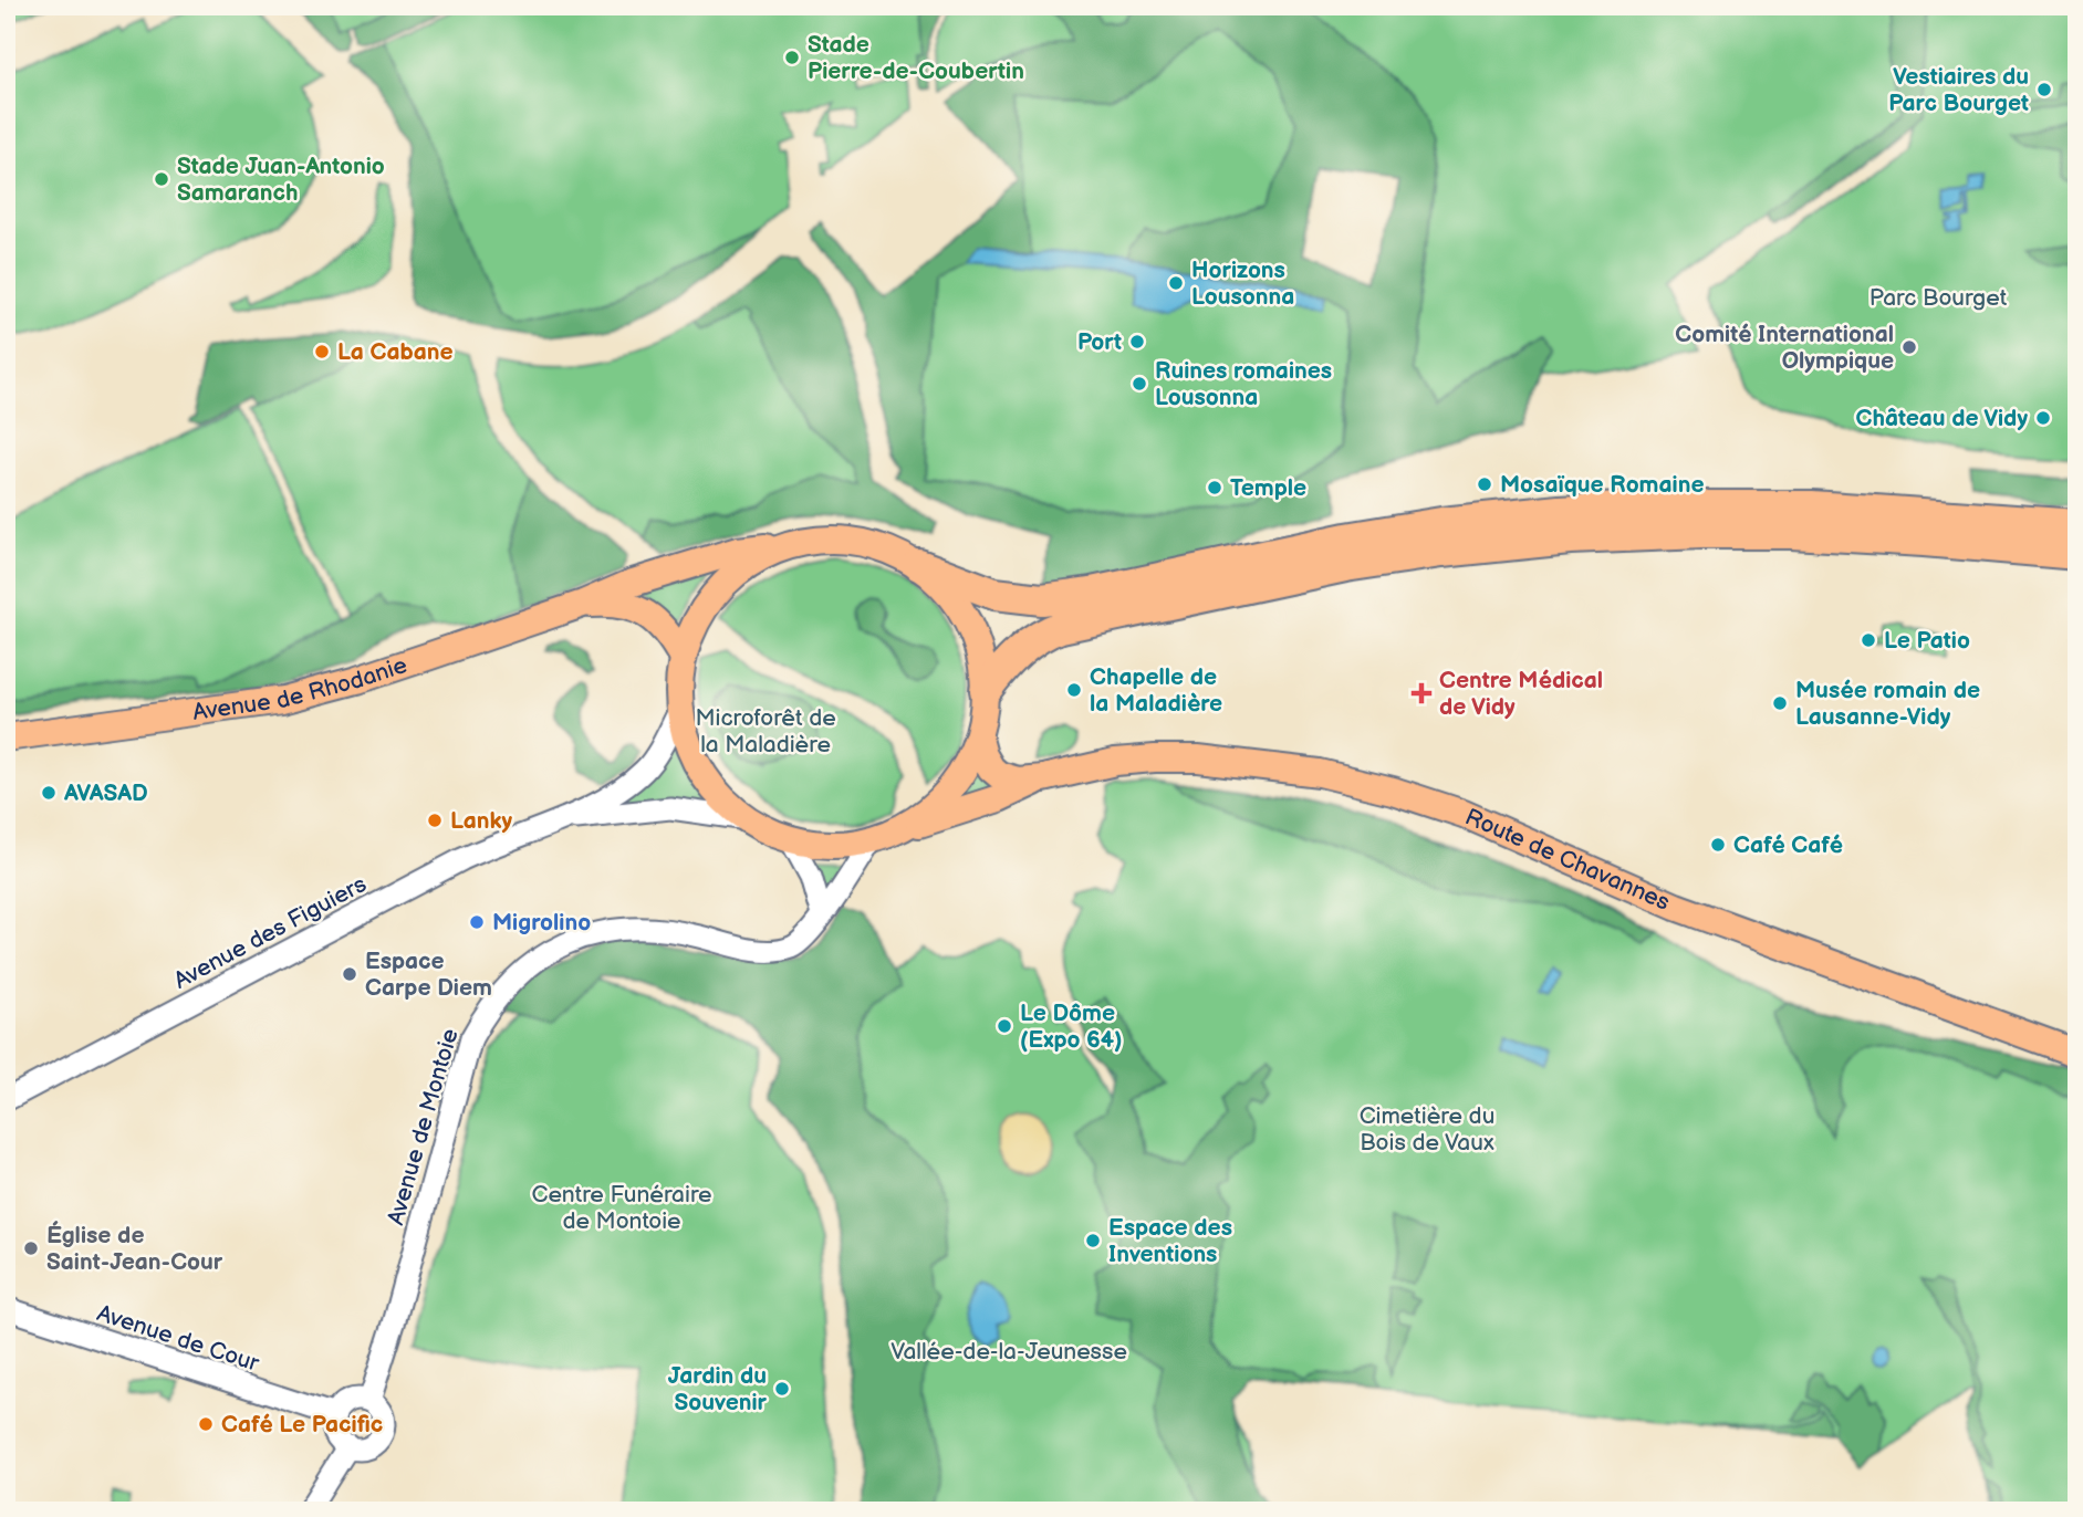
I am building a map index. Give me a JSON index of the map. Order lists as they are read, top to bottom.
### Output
{
  "streets": {
    "main road": ["Avenue de Rhodanie", "Route de Chavannes"],
    "street": ["Avenue des Figuiers", "Avenue de Montoie", "Avenue de Cour"]
  },
  "crossings": [
    ["Avenue de Montoie", "Avenue de Cour"]
  ],
  "parks": [
    "Parc Bourget",
    "Microforêt de la Maladière",
    "Cimetière du Bois de Vaux",
    "Centre Funéraire de Montoie",
    "Vallée-de-la-Jeunesse"
  ],
  "places": {
    "other": [
      "Stade Pierre-de-Coubertin",
      "Vestiaires du Parc Bourget",
      "Stade Juan-Antonio Samaranch",
      "Horizons Lousonna",
      "Port",
      "Comité International Olympique",
      "La Cabane",
      "Ruines romaines Lousonna",
      "Château de Vidy",
      "Mosaïque Romaine",
      "Temple",
      "Le Patio",
      "Chapelle de la Maladière",
      "Musée romain de Lausanne-Vidy",
      "AVASAD",
      "Lanky",
      "Café Café",
      "Migrolino",
      "Espace Carpe Diem",
      "Le Dôme (Expo 64)",
      "Espace des Inventions",
      "Église de Saint-Jean-Cour",
      "Jardin du Souvenir",
      "Café Le Pacific"
    ],
    "health": ["Centre Médical de Vidy"]
  }
}
